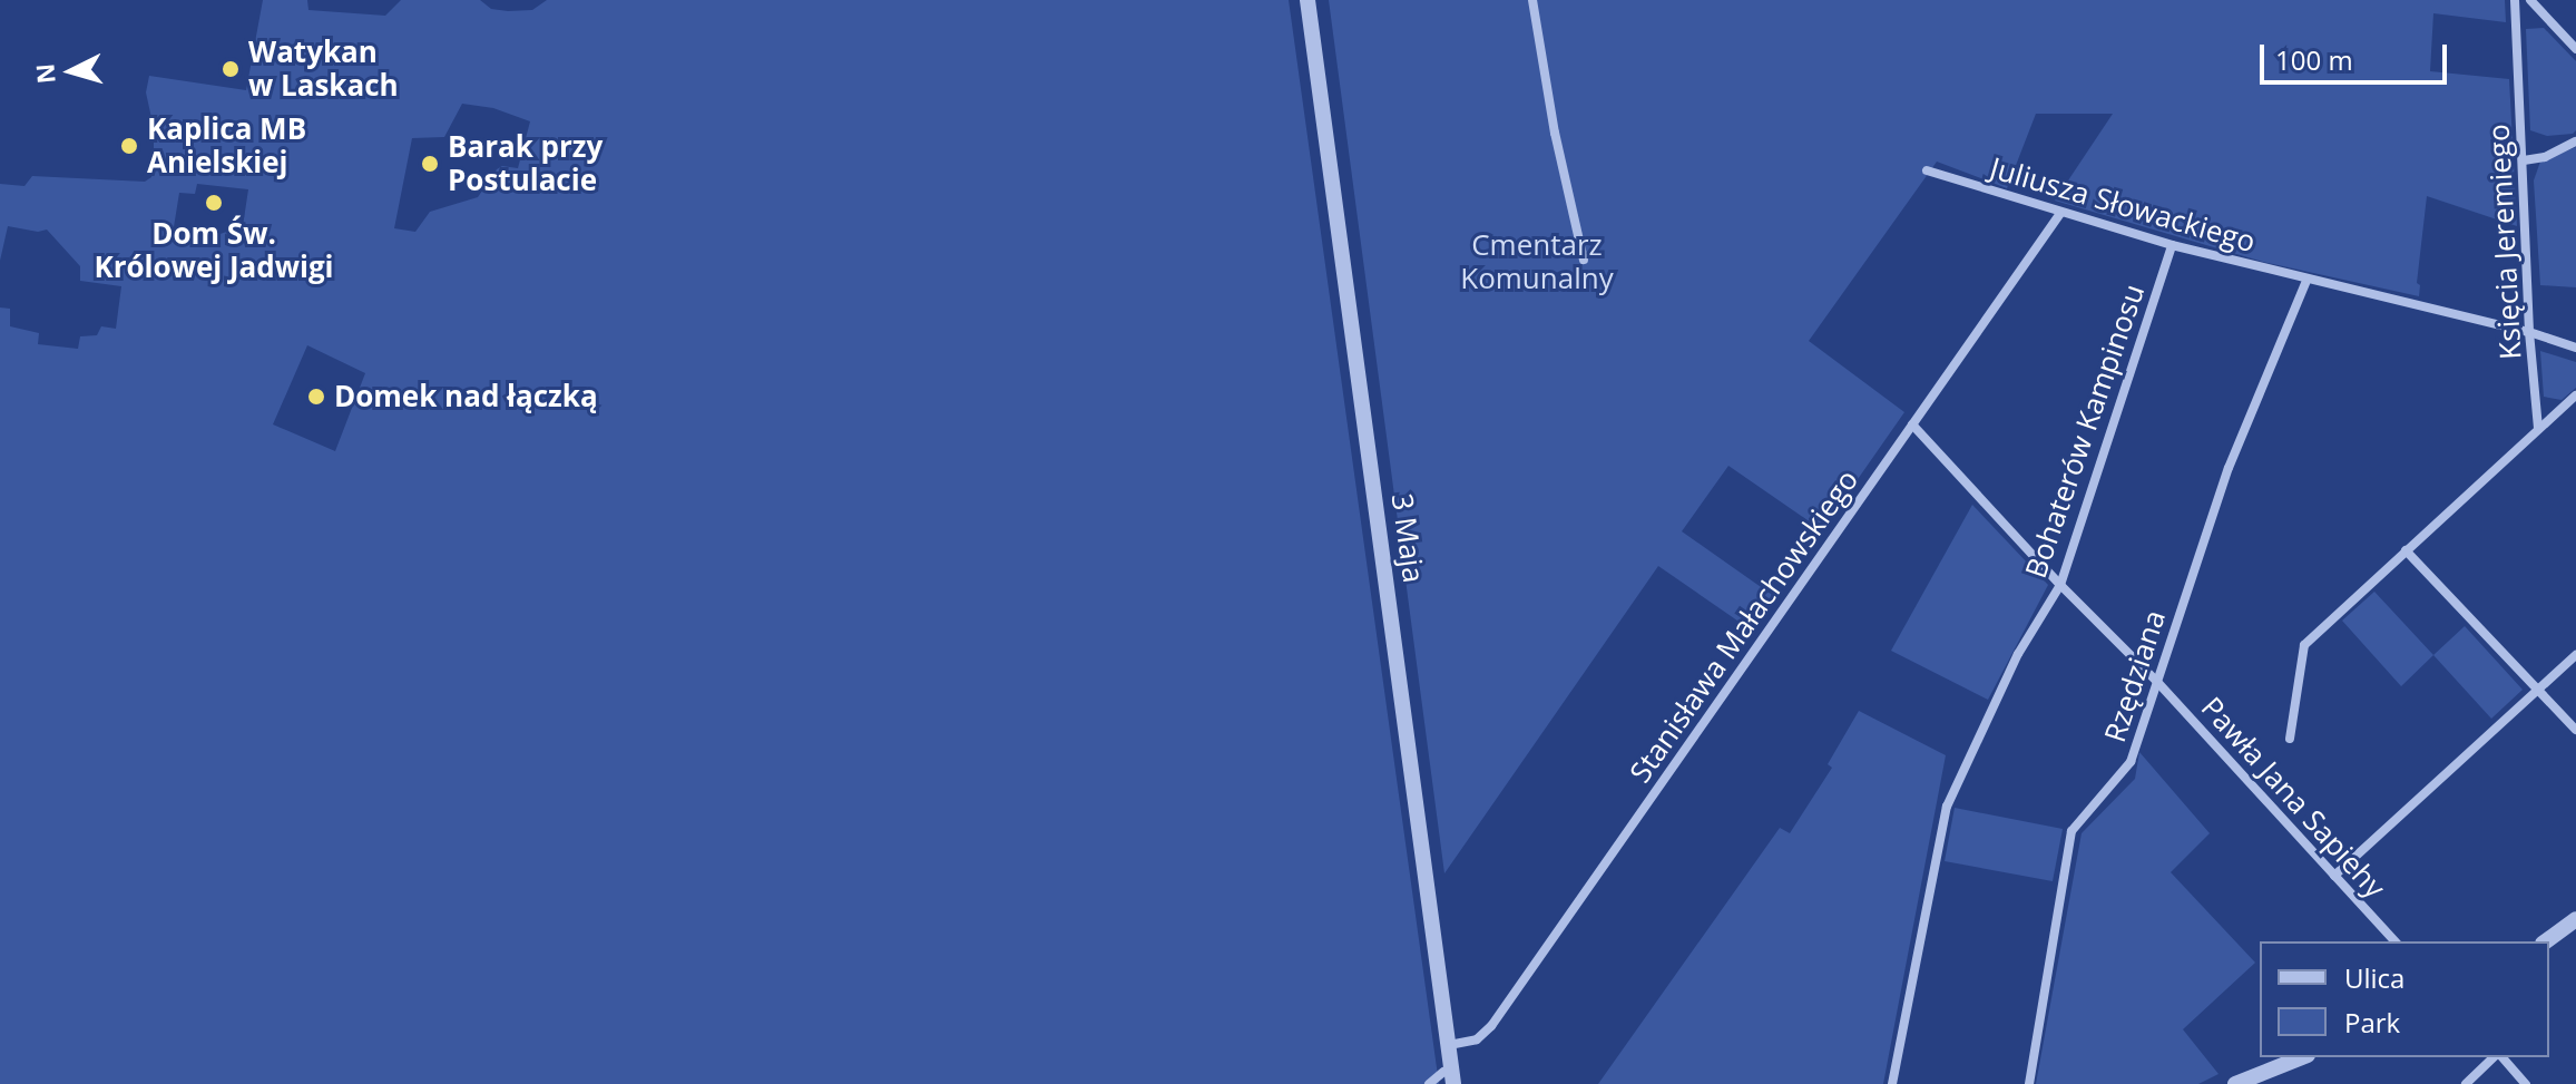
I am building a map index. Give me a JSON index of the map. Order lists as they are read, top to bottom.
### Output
{
  "streets": {
    "street": [
      "Juliusza Słowackiego",
      "Księcia Jeremiego",
      "Bohaterów Kampinosu",
      "3 Maja",
      "Stanisława Małachowskiego",
      "Rzędziana",
      "Pawła Jana Sapiehy"
    ]
  },
  "crossings": [
    ["Juliusza Słowackiego", "Księcia Jeremiego"],
    ["Juliusza Słowackiego", "Bohaterów Kampinosu"],
    ["Juliusza Słowackiego", "Stanisława Małachowskiego"],
    ["Juliusza Słowackiego", "Rzędziana"],
    ["Bohaterów Kampinosu", "Pawła Jana Sapiehy"],
    ["3 Maja", "Stanisława Małachowskiego"],
    ["Stanisława Małachowskiego", "Pawła Jana Sapiehy"],
    ["Rzędziana", "Pawła Jana Sapiehy"]
  ],
  "parks": ["Cmentarz Komunalny"],
  "places": [
    "Watykan w Laskach",
    "Kaplica MB Anielskiej",
    "Barak przy Postulacie",
    "Dom Św. Królowej Jadwigi",
    "Domek nad łączką"
  ],
  "legend": ["Ulica", "Park"],
  "scale_bar": "100 m",
  "north": "left"
}
